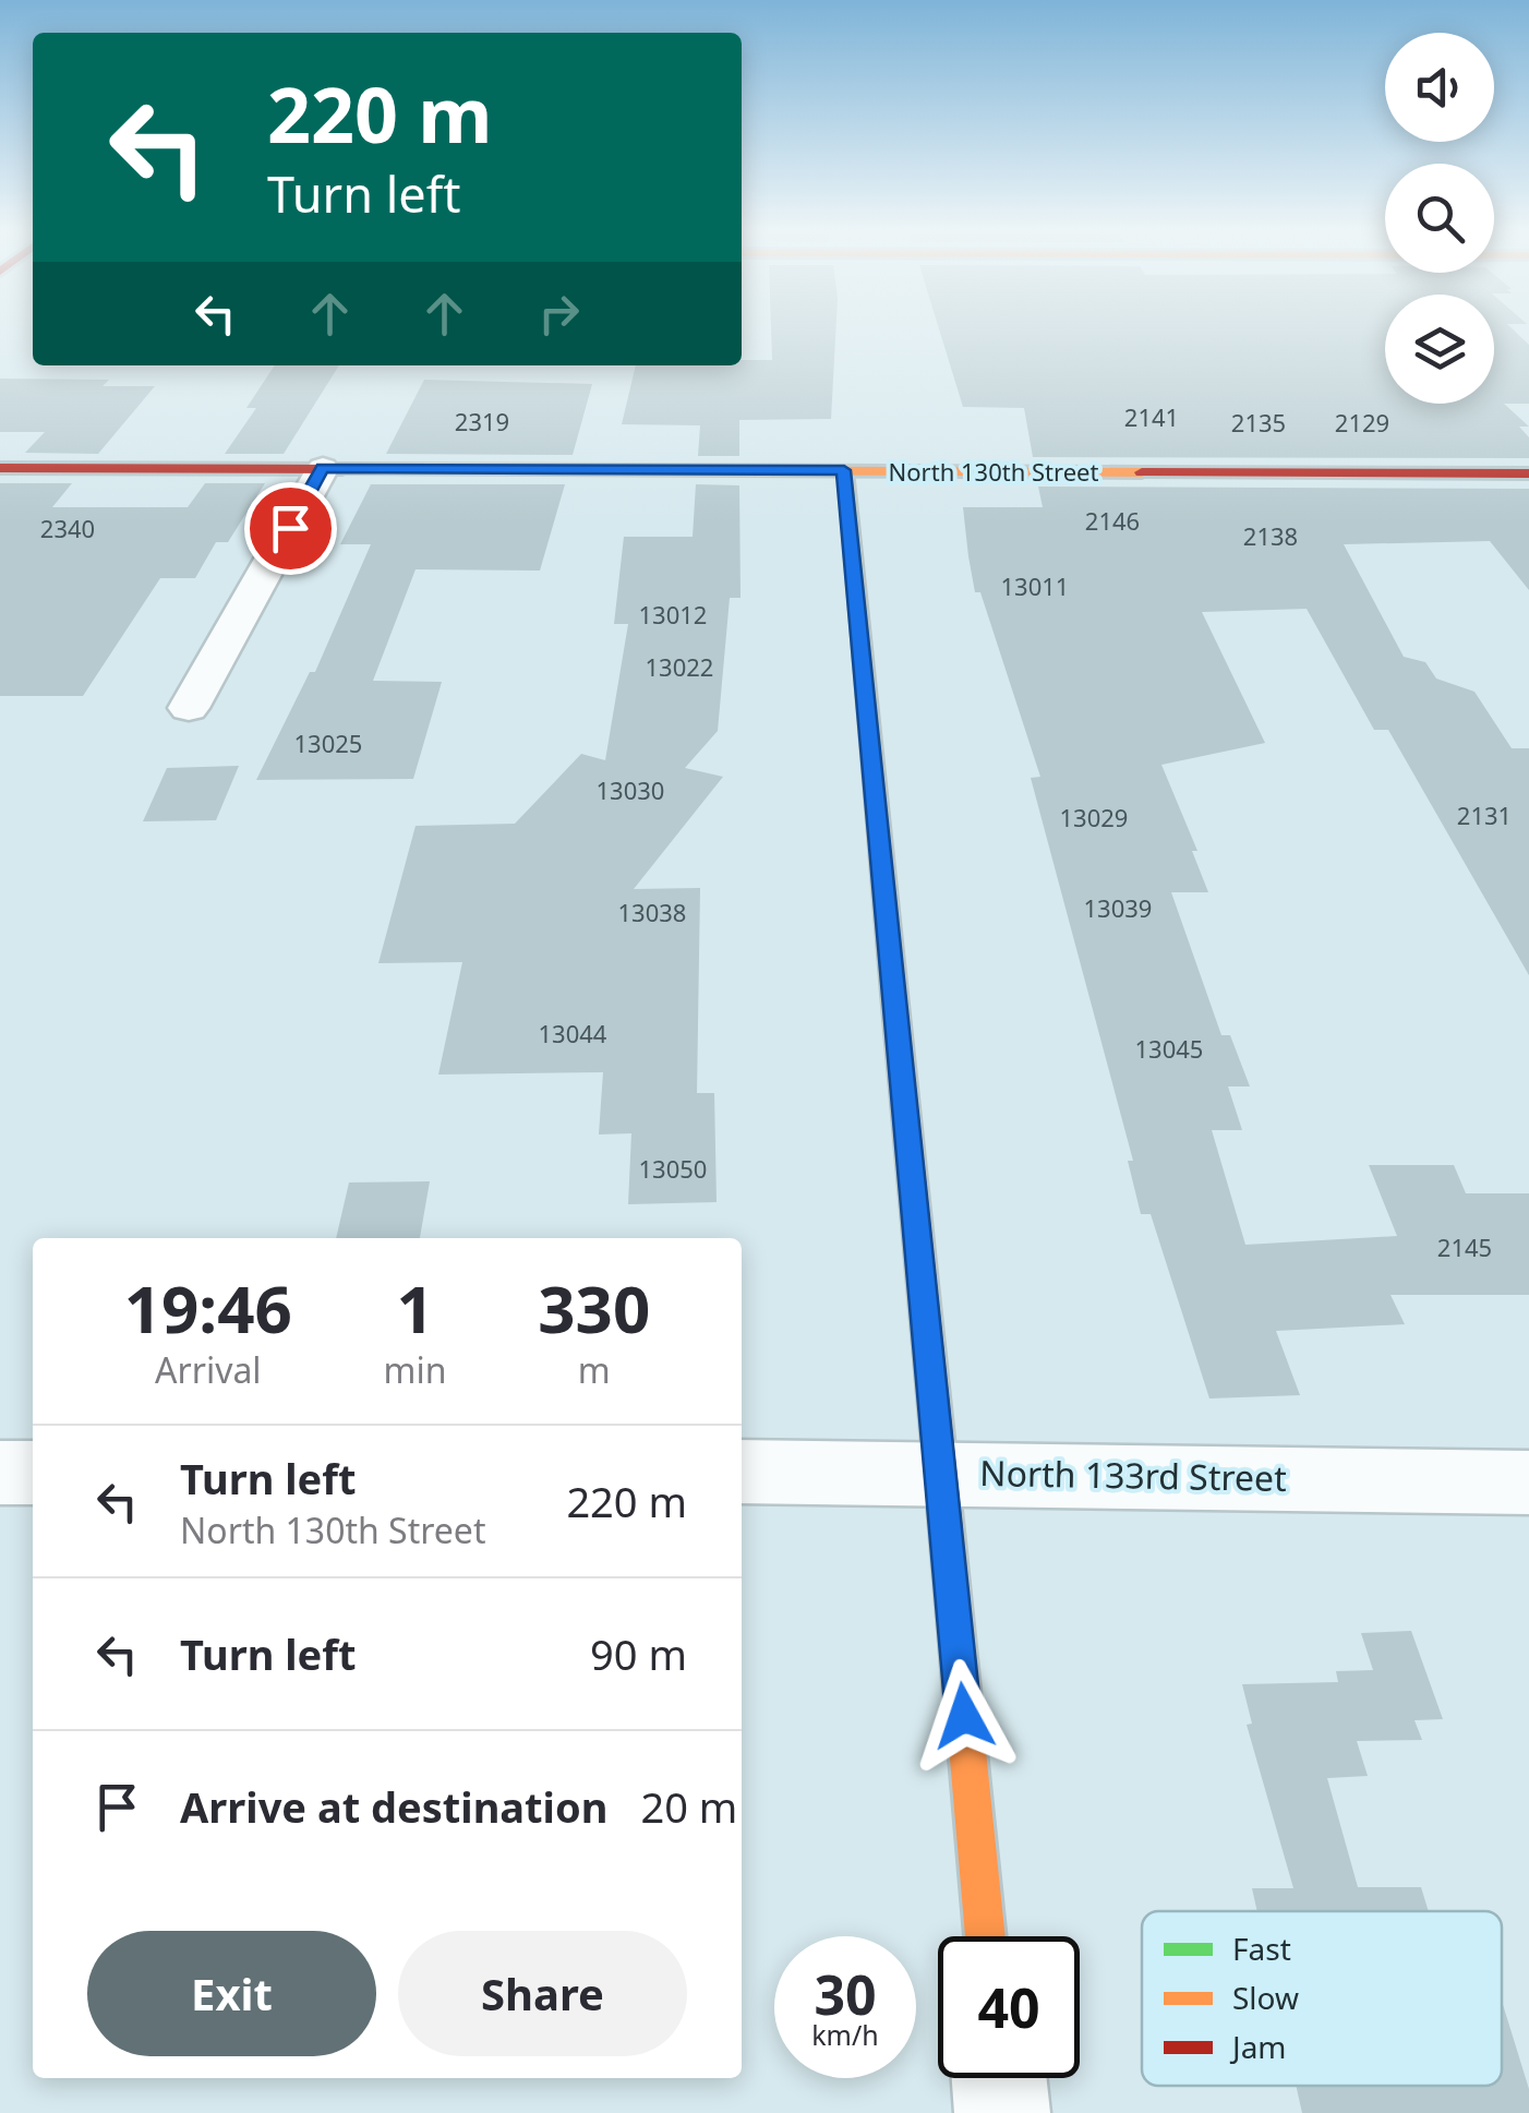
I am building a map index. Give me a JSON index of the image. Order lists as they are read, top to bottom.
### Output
{
  "streets": {
    "street": ["North 130th Street", "North 133rd Street"]
  },
  "house_numbers": [
    "2141",
    "2319",
    "2135",
    "2129",
    "2146",
    "2340",
    "2138",
    "13011",
    "13012",
    "13022",
    "13025",
    "13030",
    "2131",
    "13029",
    "13039",
    "13038",
    "13044",
    "13045",
    "13050",
    "2145"
  ],
  "legend": ["Fast", "Slow", "Jam"],
  "page": {
    "turn": ["220 m", "Turn left"],
    "eta": [
      "19:46",
      "Arrival",
      "1",
      "min",
      "330",
      "m"
    ],
    "list": [
      {
        "name": "Turn left",
        "note": "North 130th Street",
        "value": "220 m"
      },
      {
        "name": "Turn left",
        "value": "90 m"
      },
      {
        "name": "Arrive at destination",
        "value": "20 m"
      }
    ],
    "buttons": ["Exit", "Share"],
    "speed": "30 km/h",
    "limit": "40"
  }
}
